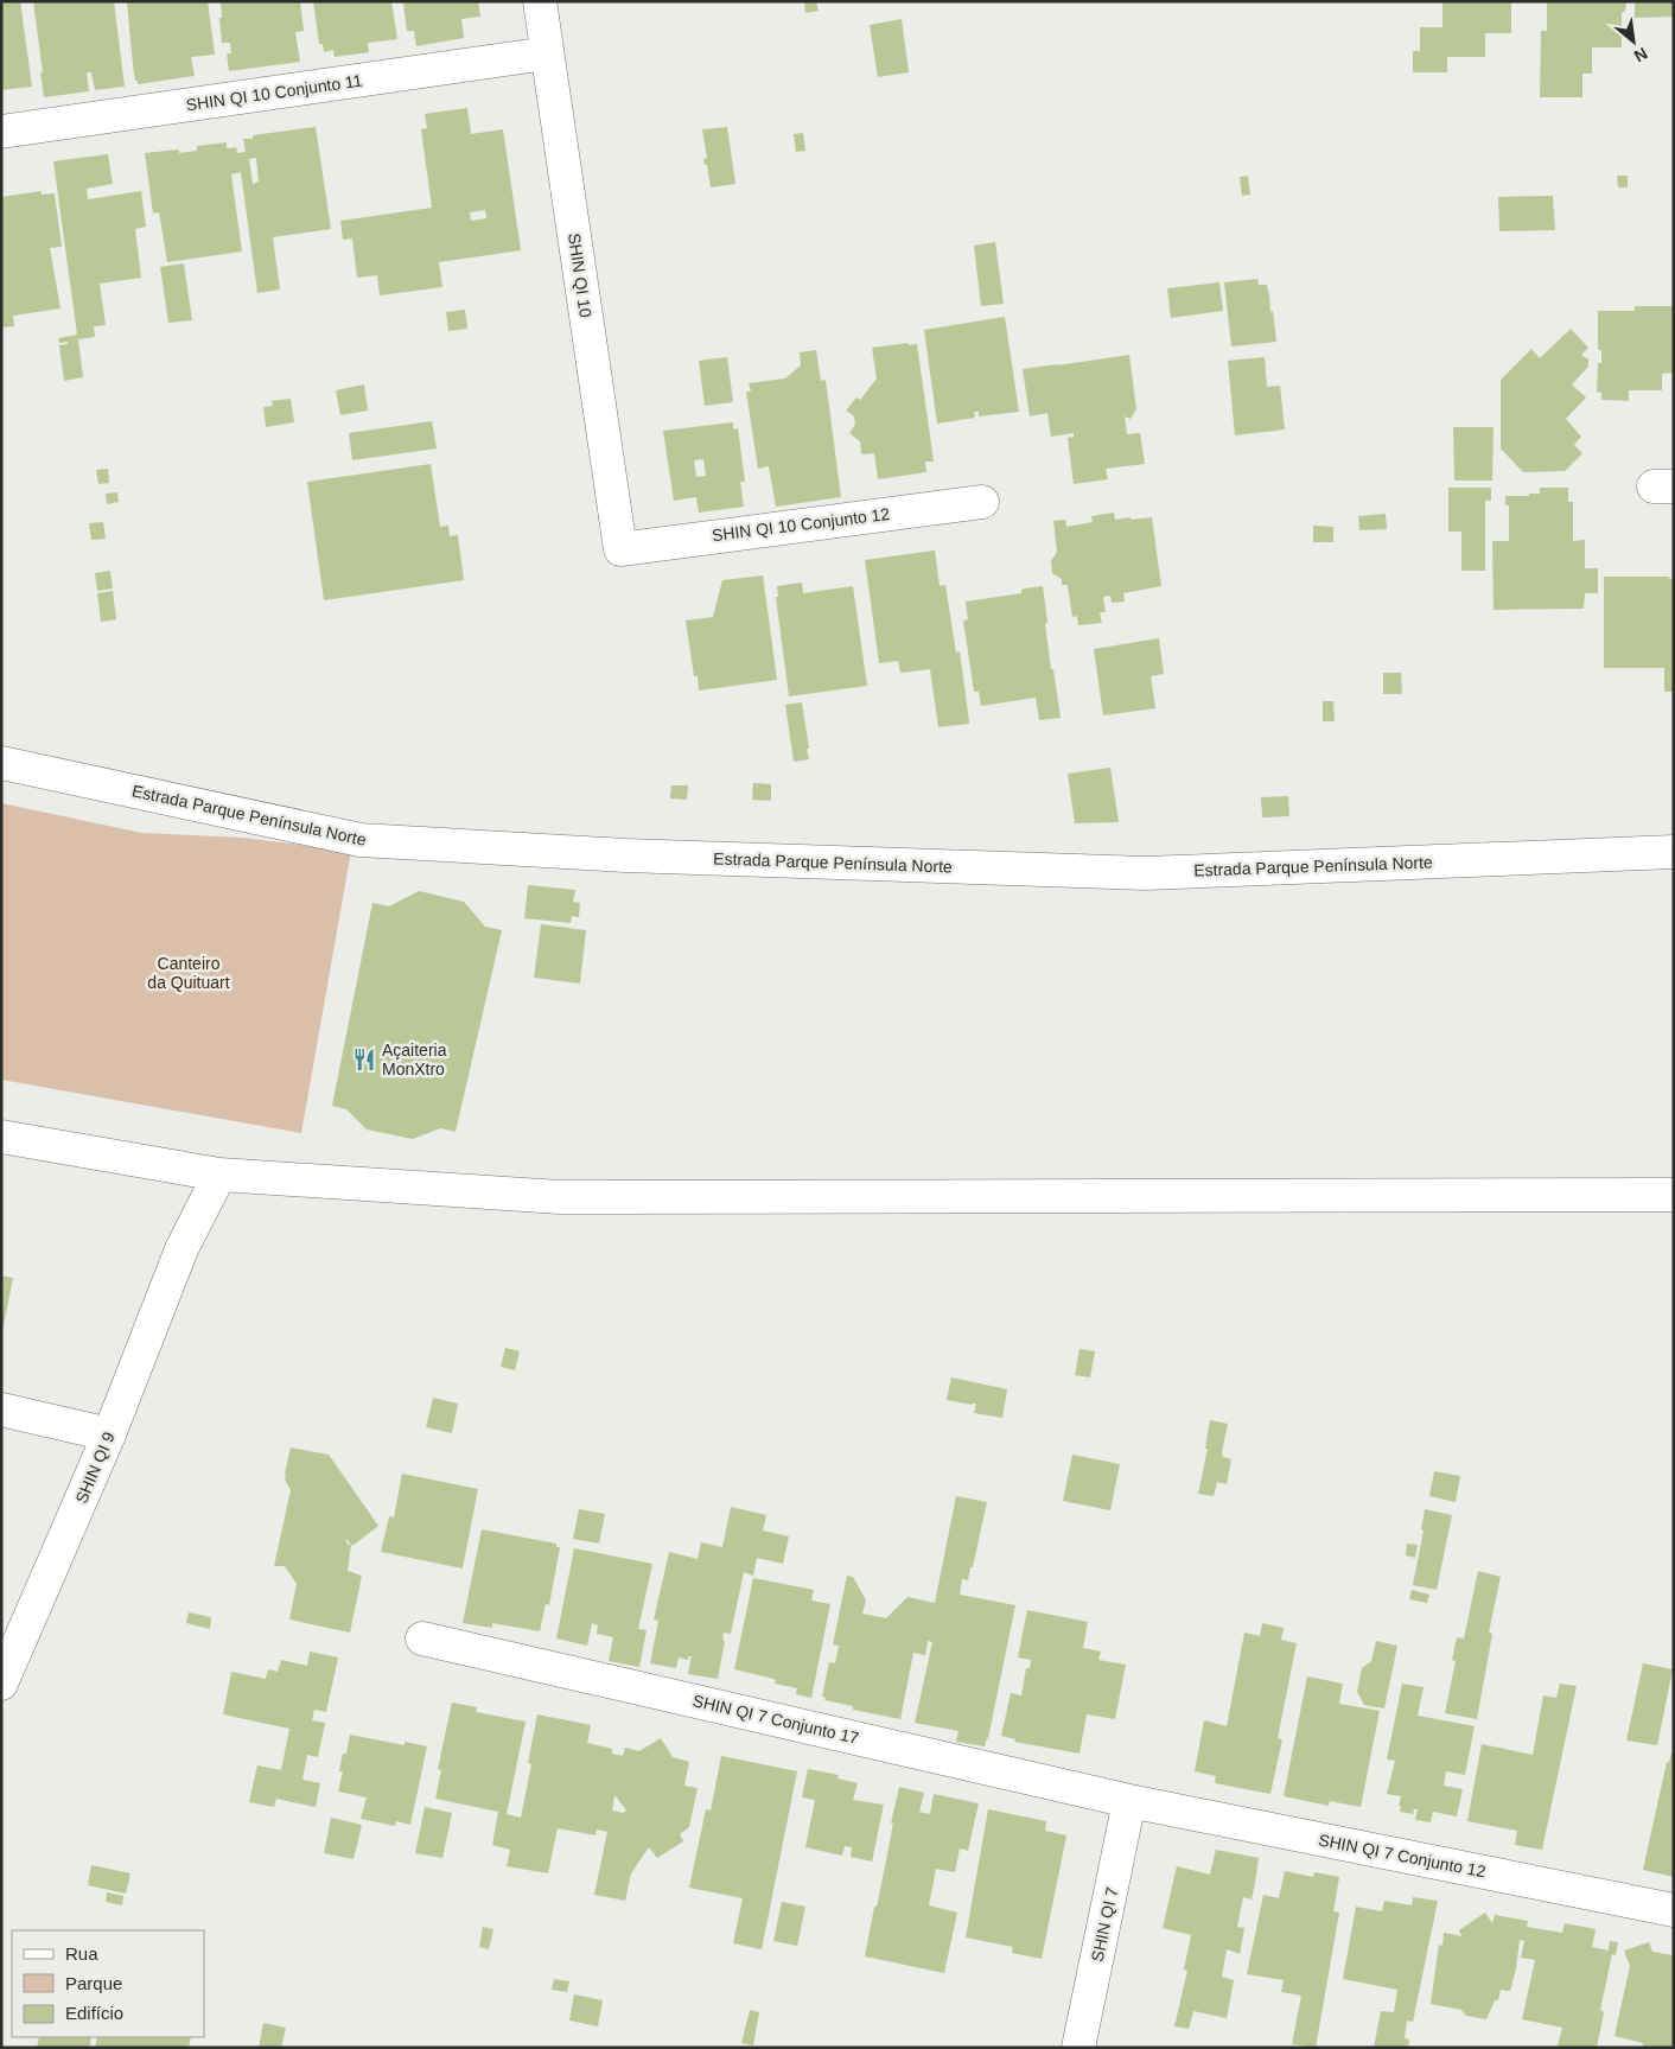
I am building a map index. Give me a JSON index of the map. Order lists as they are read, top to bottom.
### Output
{
  "streets": {
    "street": [
      "SHIN QI 10 Conjunto 11",
      "SHIN QI 10",
      "SHIN QI 10 Conjunto 12",
      "Estrada Parque Península Norte",
      "SHIN QI 9",
      "SHIN QI 7 Conjunto 17",
      "SHIN QI 7 Conjunto 12",
      "SHIN QI 7"
    ]
  },
  "crossings": [
    ["SHIN QI 10 Conjunto 11", "SHIN QI 10"],
    ["SHIN QI 10", "SHIN QI 10 Conjunto 12"],
    ["SHIN QI 7 Conjunto 17", "SHIN QI 7 Conjunto 12"],
    ["SHIN QI 7 Conjunto 17", "SHIN QI 7"],
    ["SHIN QI 7 Conjunto 12", "SHIN QI 7"]
  ],
  "parks": ["Canteiro da Quituart"],
  "places": {
    "restaurant": ["Açaiteria MonXtro"]
  },
  "legend": ["Rua", "Parque", "Edifício"],
  "north": "bottom right"
}
